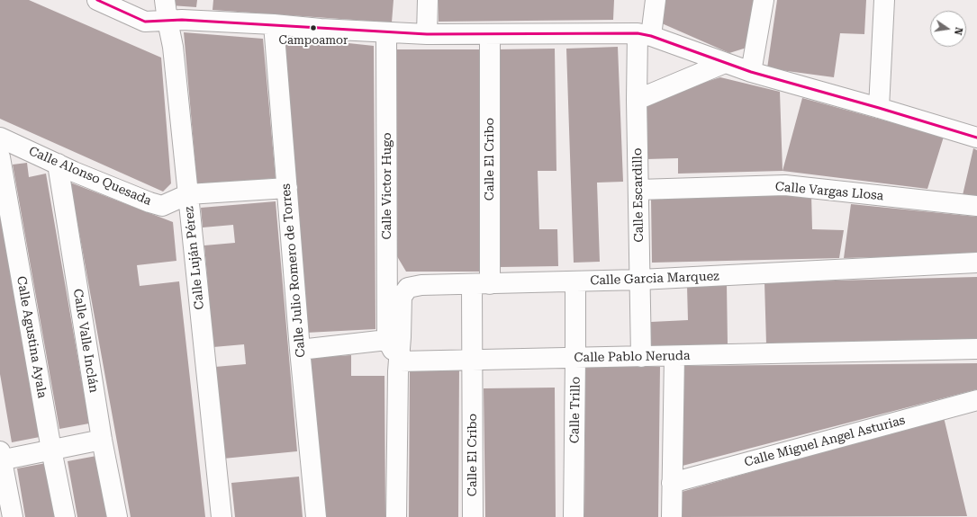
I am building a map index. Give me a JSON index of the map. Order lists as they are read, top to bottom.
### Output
{
  "streets": {
    "street": [
      "Calle El Cribo",
      "Calle Alonso Quesada",
      "Calle Victor Hugo",
      "Calle Vargas Llosa",
      "Calle Escardillo",
      "Calle Luján Pérez",
      "Calle Julio Romero de Torres",
      "Calle Garcia Marquez",
      "Calle Agustina Ayala",
      "Calle Valle Inclán",
      "Calle Pablo Neruda",
      "Calle Trillo",
      "Calle Miguel Angel Asturias"
    ]
  },
  "crossings": [
    ["Calle El Cribo", "Calle Garcia Marquez"],
    ["Calle El Cribo", "Calle Pablo Neruda"],
    ["Calle Alonso Quesada", "Calle Luján Pérez"],
    ["Calle Alonso Quesada", "Calle Julio Romero de Torres"],
    ["Calle Alonso Quesada", "Calle Valle Inclán"],
    ["Calle Vargas Llosa", "Calle Escardillo"],
    ["Calle Escardillo", "Calle Garcia Marquez"],
    ["Calle Escardillo", "Calle Pablo Neruda"],
    ["Calle Garcia Marquez", "Calle Pablo Neruda"],
    ["Calle Garcia Marquez", "Calle Trillo"],
    ["Calle Pablo Neruda", "Calle Trillo"]
  ],
  "places": ["Campoamor"],
  "north": "right"
}
